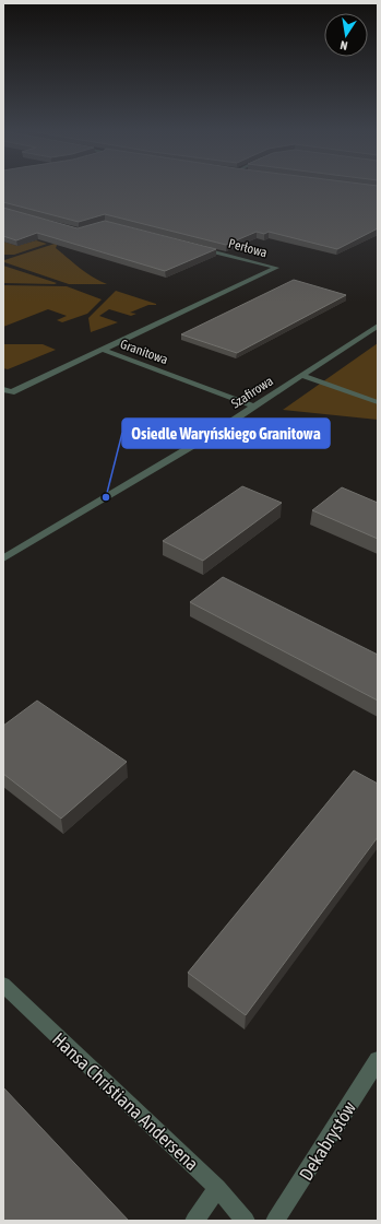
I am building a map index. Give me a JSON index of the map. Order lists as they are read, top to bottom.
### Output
{
  "streets": {
    "street": [
      "Perłowa",
      "Granitowa",
      "Szafirowa",
      "Hansa Christiana Andersena",
      "Dekabrystów"
    ]
  },
  "crossings": [
    ["Perłowa", "Granitowa"],
    ["Granitowa", "Szafirowa"]
  ],
  "places": ["Osiedle Waryńskiego Granitowa"],
  "north": "bottom"
}
